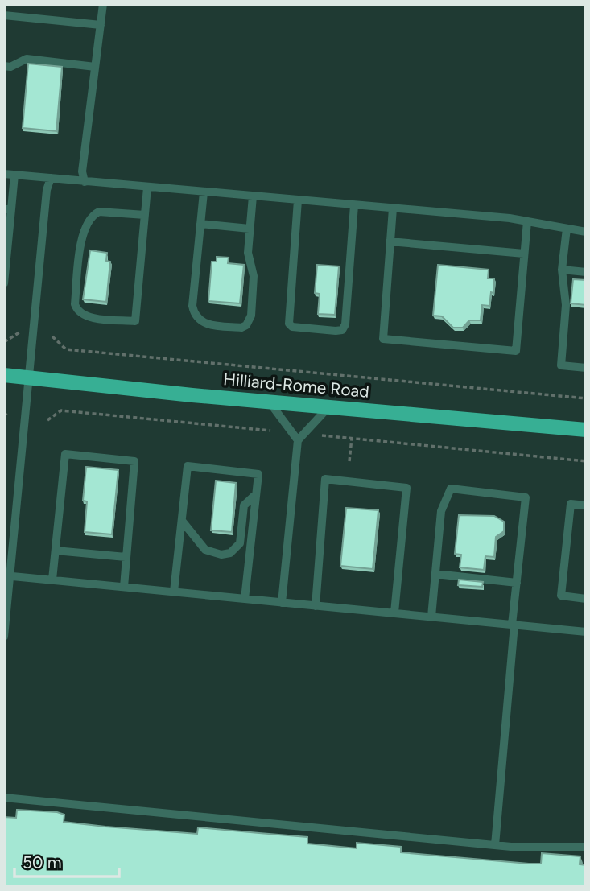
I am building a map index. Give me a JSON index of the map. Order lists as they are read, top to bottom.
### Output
{
  "streets": {
    "main road": ["Hilliard-Rome Road"]
  },
  "scale_bar": "50 m"
}
